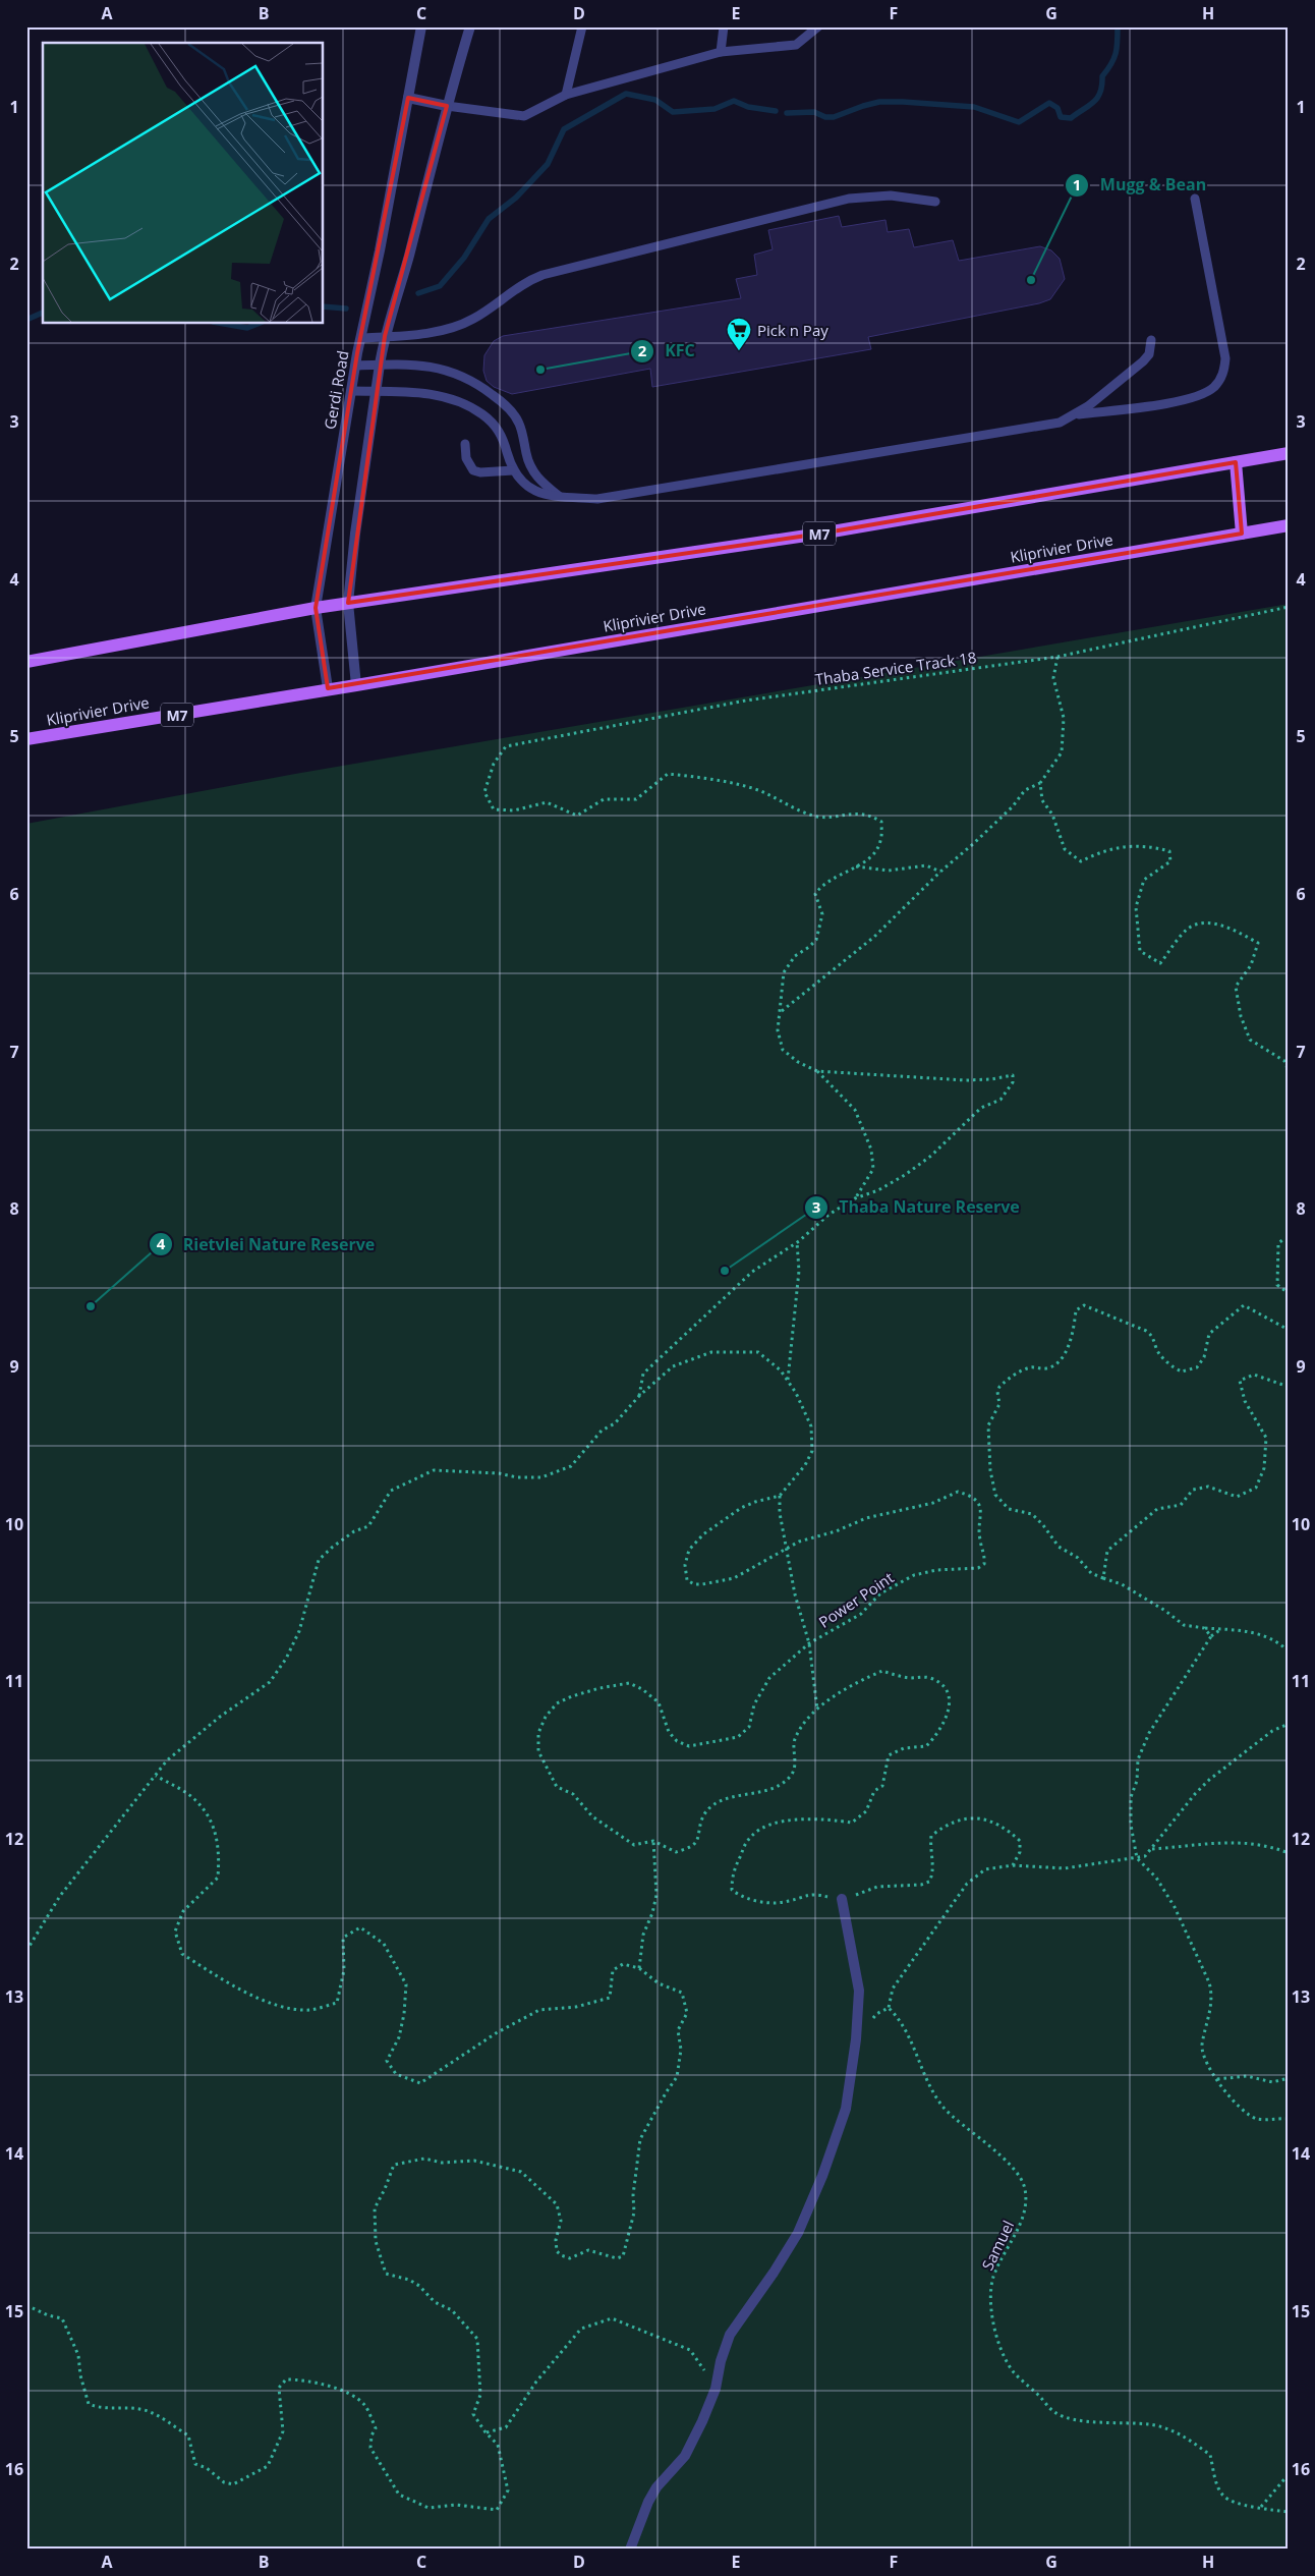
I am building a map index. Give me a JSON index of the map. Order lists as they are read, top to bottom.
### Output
{
  "streets": {
    "main road": ["M7", "Kliprivier Drive"],
    "street": ["Gerdi Road"],
    "path": ["Thaba Service Track 18", "Power Point", "Samuel"]
  },
  "crossings": [
    ["Gerdi Road", "M7"],
    ["Gerdi Road", "Kliprivier Drive"]
  ],
  "places": {
    "other": [
      "Mugg & Bean",
      "KFC",
      "Thaba Nature Reserve",
      "Rietvlei Nature Reserve"
    ],
    "supermarket": ["Pick n Pay"]
  },
  "grid": {
    "columns": [
      "A",
      "B",
      "C",
      "D",
      "E",
      "F",
      "G",
      "H"
    ],
    "rows": [
      "1",
      "2",
      "3",
      "4",
      "5",
      "6",
      "7",
      "8",
      "9",
      "10",
      "11",
      "12",
      "13",
      "14",
      "15",
      "16"
    ]
  }
}
